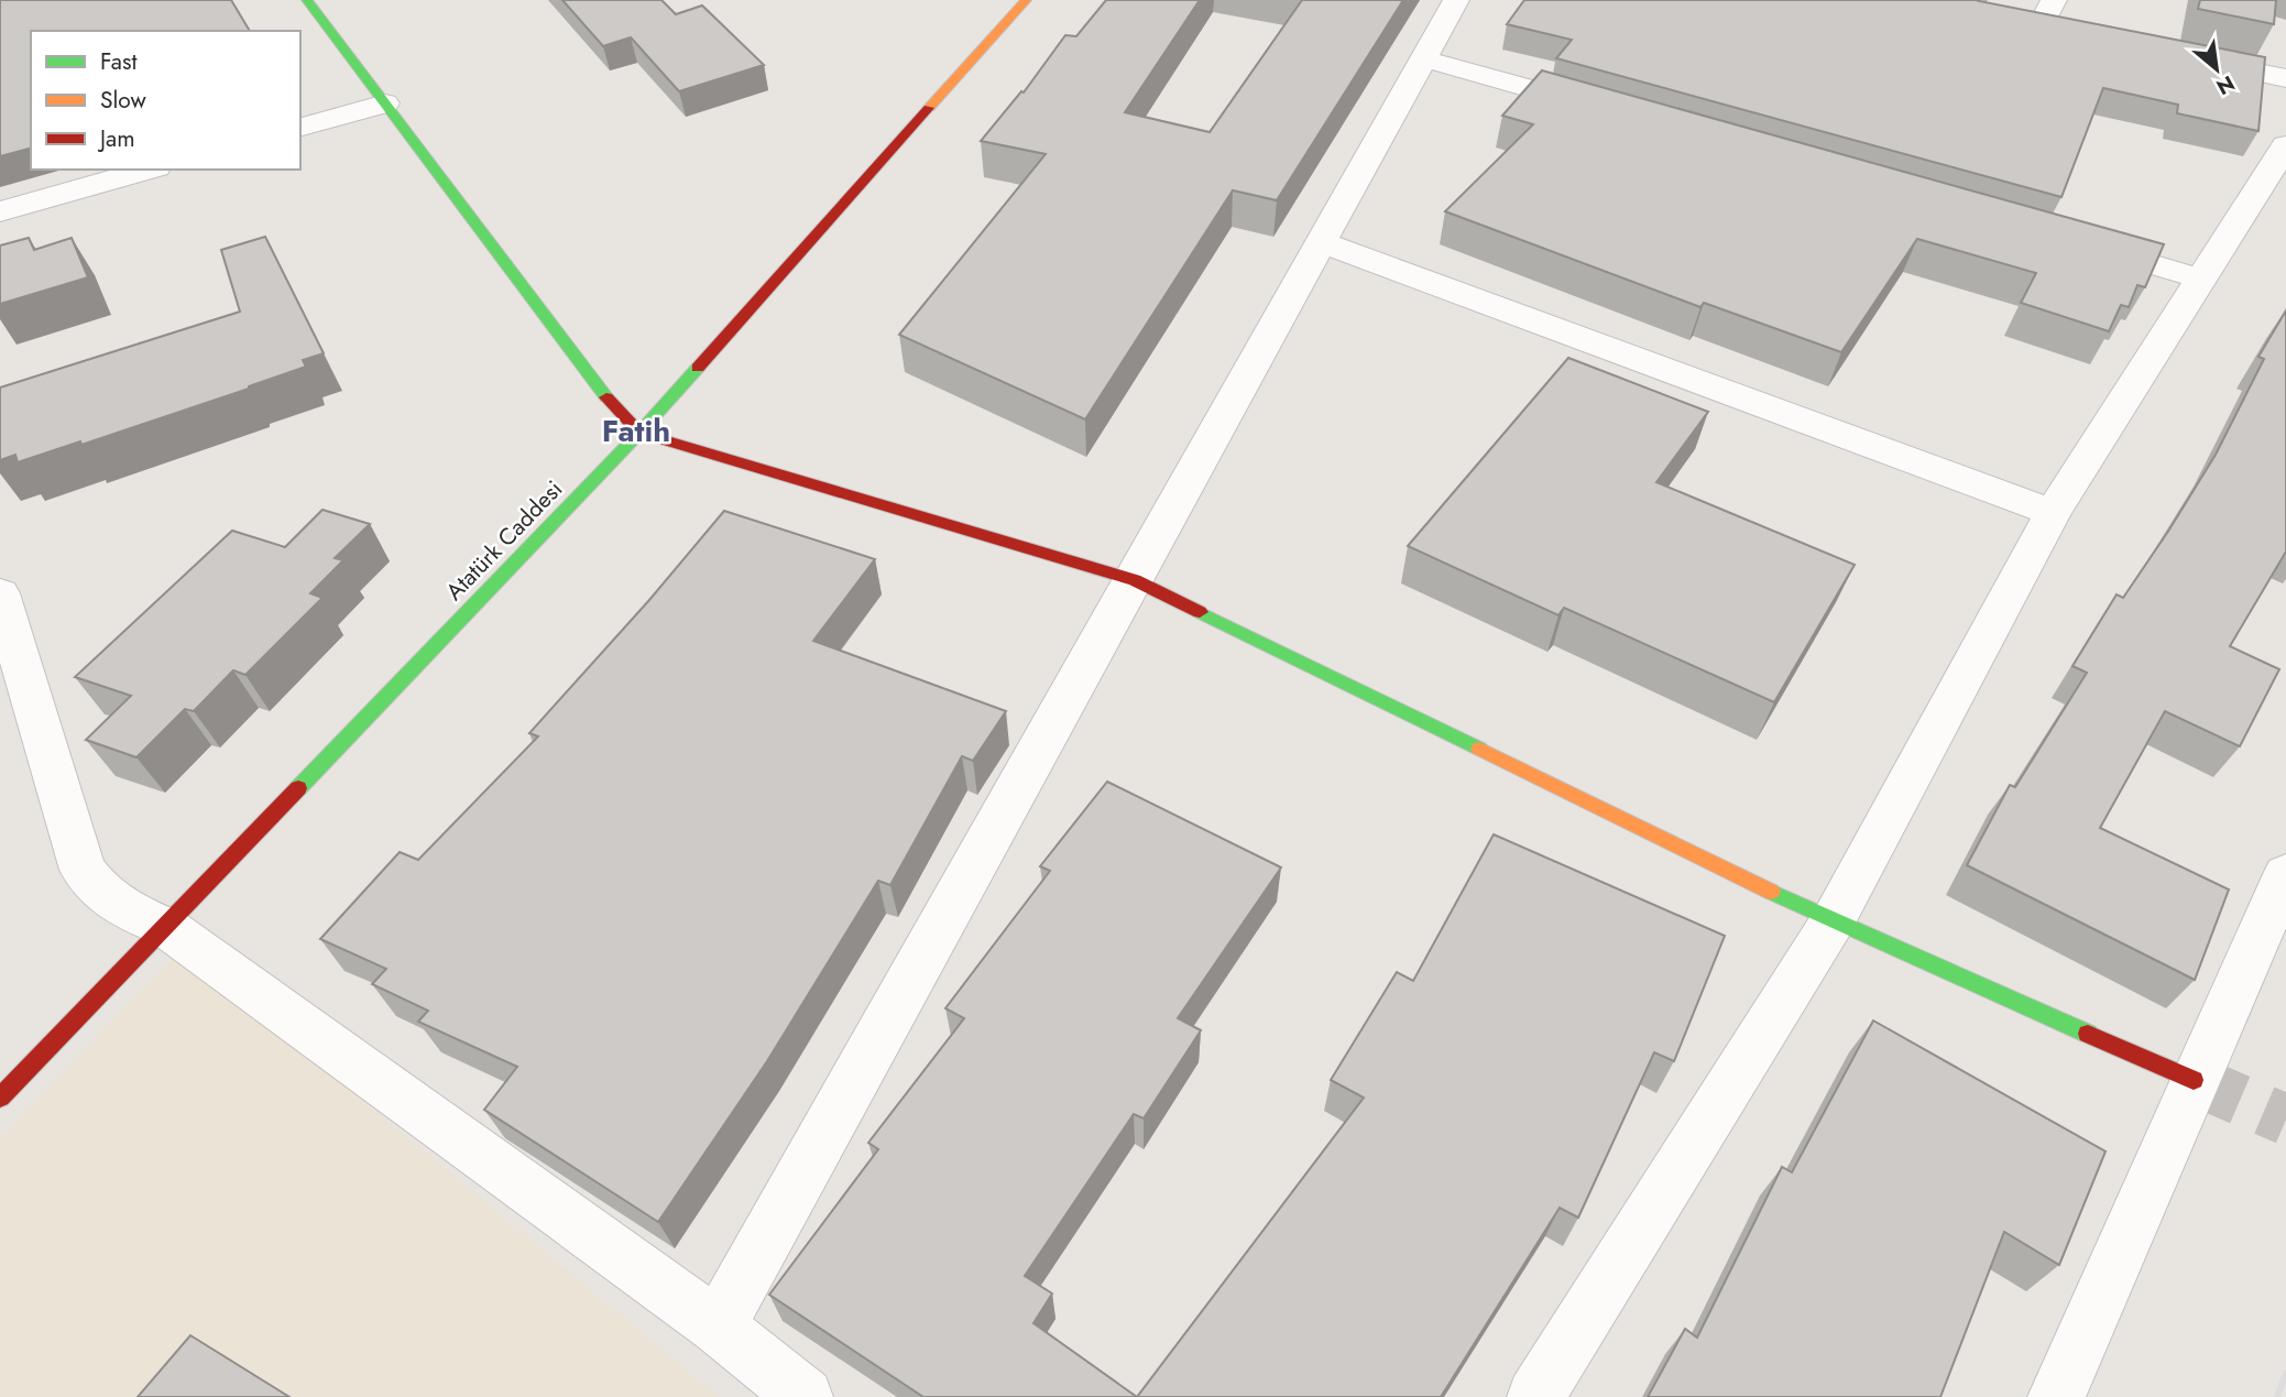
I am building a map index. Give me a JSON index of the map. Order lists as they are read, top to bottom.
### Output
{
  "streets": {
    "street": ["Atatürk Caddesi"]
  },
  "districts": ["Fatih"],
  "legend": ["Fast", "Slow", "Jam"],
  "north": "bottom right"
}
